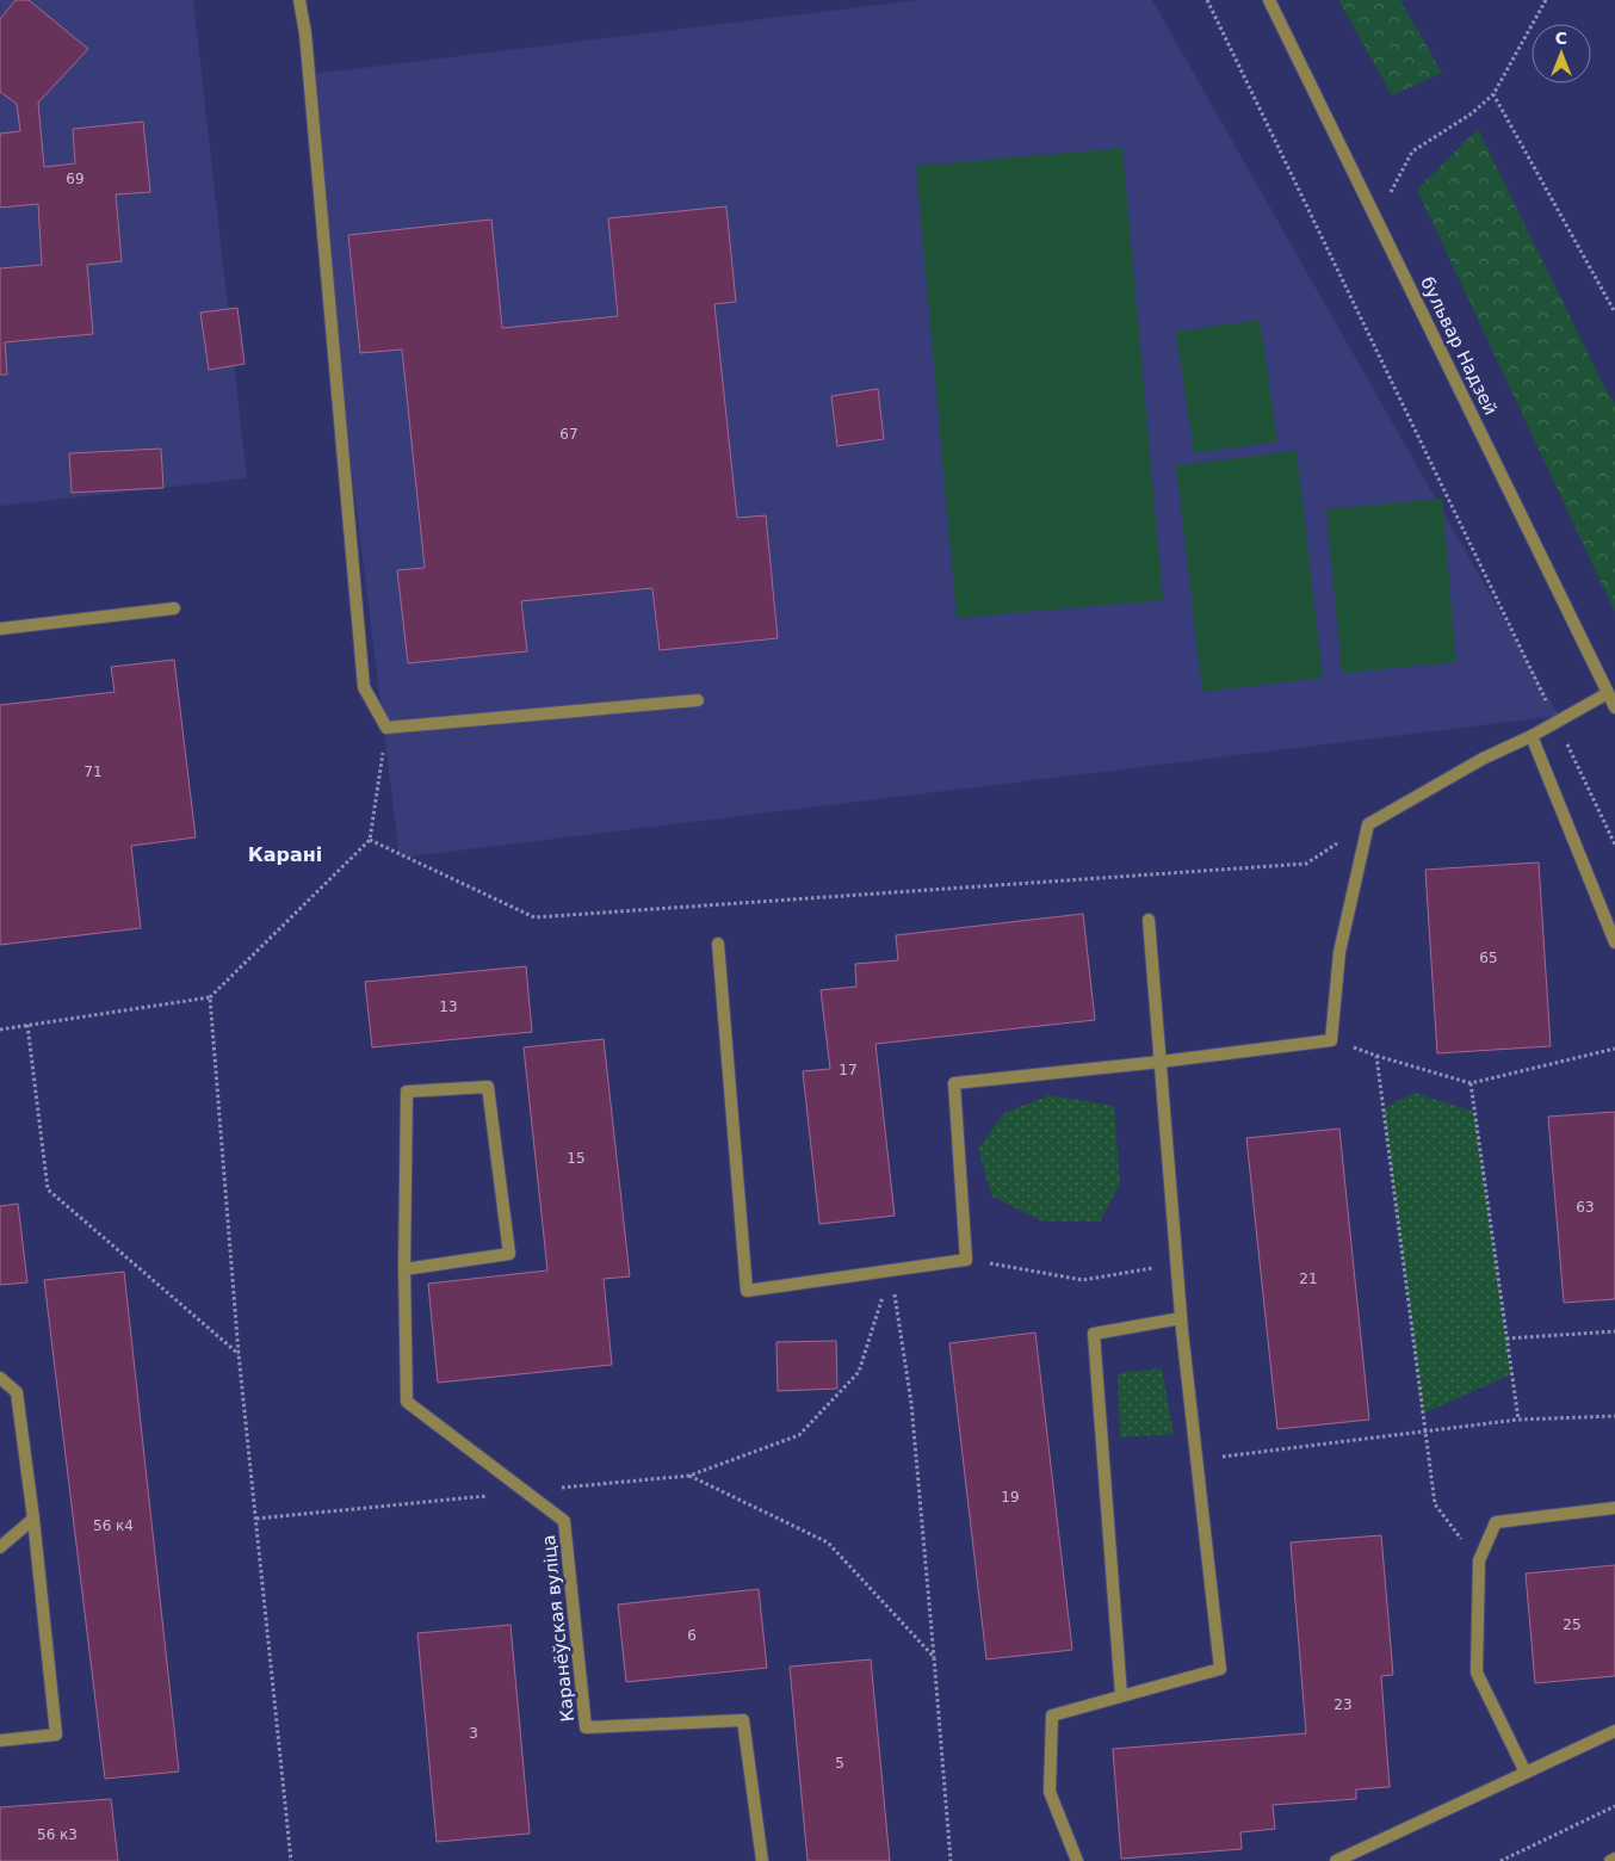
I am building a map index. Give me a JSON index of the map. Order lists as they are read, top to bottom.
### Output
{
  "streets": {
    "street": ["бульвар Надзей", "Каранёўская вуліца"]
  },
  "districts": ["Карані"],
  "house_numbers": [
    "69",
    "67",
    "71",
    "65",
    "13",
    "17",
    "15",
    "63",
    "21",
    "19",
    "56 к4",
    "25",
    "6",
    "23",
    "3",
    "5",
    "56 к3"
  ],
  "north": "top"
}
